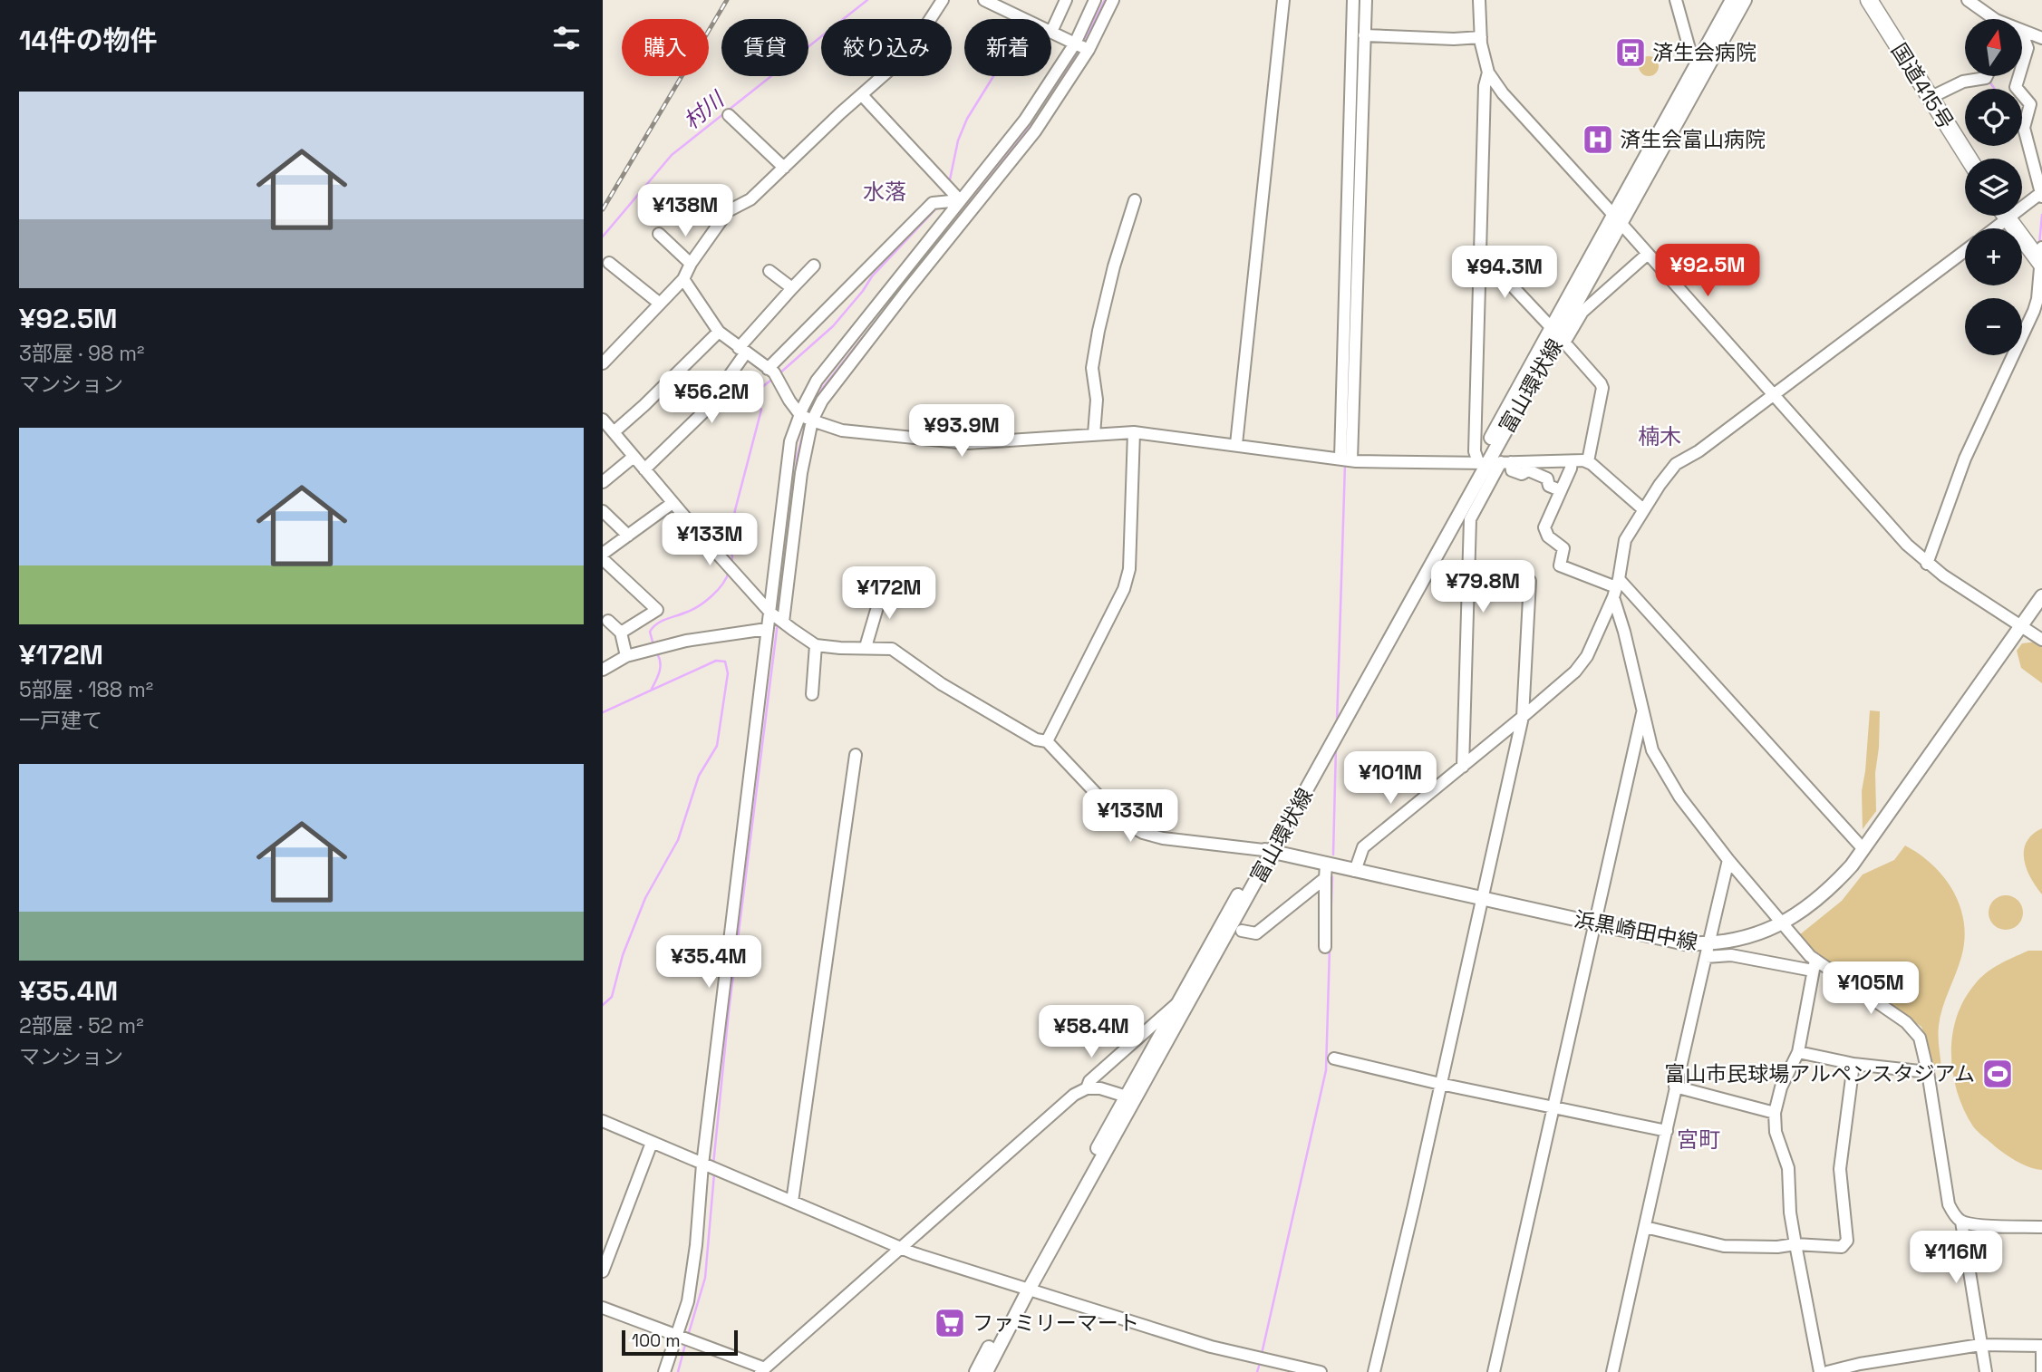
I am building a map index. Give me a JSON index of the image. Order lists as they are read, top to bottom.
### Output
{
  "streets": {
    "highway": ["国道415号"],
    "main road": ["富山環状線", "浜黒崎田中線"]
  },
  "crossings": [
    ["富山環状線", "浜黒崎田中線"]
  ],
  "districts": ["水落", "楠木", "宮町"],
  "water": ["村川"],
  "places": {
    "bus stop": ["済生会病院"],
    "hospital": ["済生会富山病院"],
    "sports": ["富山市民球場アルペンスタジアム"],
    "supermarket": ["ファミリーマート"]
  },
  "scale_bar": "100 m",
  "north": "top",
  "page": {
    "heading": "14件の物件",
    "map_buttons": ["+", "−"],
    "chip": [
      "購入",
      "賃貸",
      "絞り込み",
      "新着"
    ],
    "list": [
      {
        "name": "¥92.5M",
        "note": "3部屋 · 98 m² · マンション"
      },
      {
        "name": "¥172M",
        "note": "5部屋 · 188 m² · 一戸建て"
      },
      {
        "name": "¥35.4M",
        "note": "2部屋 · 52 m² · マンション"
      }
    ],
    "price": [
      "¥138M",
      "¥92.5M",
      "¥94.3M",
      "¥56.2M",
      "¥93.9M",
      "¥133M",
      "¥79.8M",
      "¥172M",
      "¥101M",
      "¥133M",
      "¥35.4M",
      "¥105M",
      "¥58.4M",
      "¥116M"
    ],
    "scale": "100 m"
  }
}
